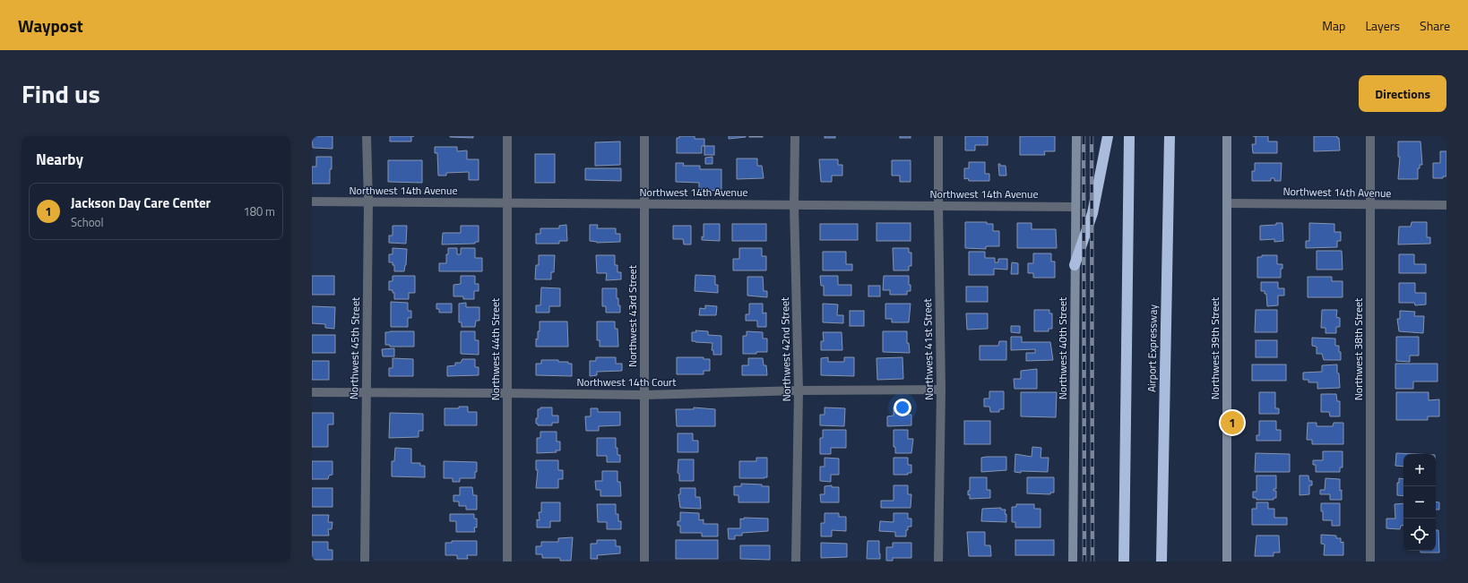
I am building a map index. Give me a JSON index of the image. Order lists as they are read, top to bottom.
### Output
{
  "streets": {
    "highway": ["Airport Expressway"],
    "main road": ["Northwest 40th Street", "Northwest 39th Street"],
    "street": [
      "Northwest 14th Avenue",
      "Northwest 43rd Street",
      "Northwest 45th Street",
      "Northwest 44th Street",
      "Northwest 42nd Street",
      "Northwest 41st Street",
      "Northwest 38th Street",
      "Northwest 14th Court"
    ]
  },
  "crossings": [
    ["Northwest 14th Avenue", "Northwest 43rd Street"],
    ["Northwest 14th Avenue", "Northwest 45th Street"],
    ["Northwest 14th Avenue", "Northwest 40th Street"],
    ["Northwest 14th Avenue", "Northwest 39th Street"],
    ["Northwest 14th Avenue", "Northwest 44th Street"],
    ["Northwest 14th Avenue", "Northwest 42nd Street"],
    ["Northwest 14th Avenue", "Northwest 41st Street"],
    ["Northwest 14th Avenue", "Northwest 38th Street"],
    ["Northwest 43rd Street", "Northwest 14th Court"],
    ["Northwest 45th Street", "Northwest 14th Court"],
    ["Northwest 44th Street", "Northwest 14th Court"],
    ["Northwest 42nd Street", "Northwest 14th Court"],
    ["Northwest 41st Street", "Northwest 14th Court"]
  ],
  "page": {
    "header": "Waypost",
    "nav": ["Map", "Layers", "Share"],
    "title": "Find us",
    "buttons": "Directions",
    "heading": "Nearby",
    "list": [
      {
        "mark": "1",
        "name": "Jackson Day Care Center",
        "note": "School",
        "value": "180 m"
      }
    ],
    "pins": "1",
    "map_buttons": ["+", "−"]
  }
}
